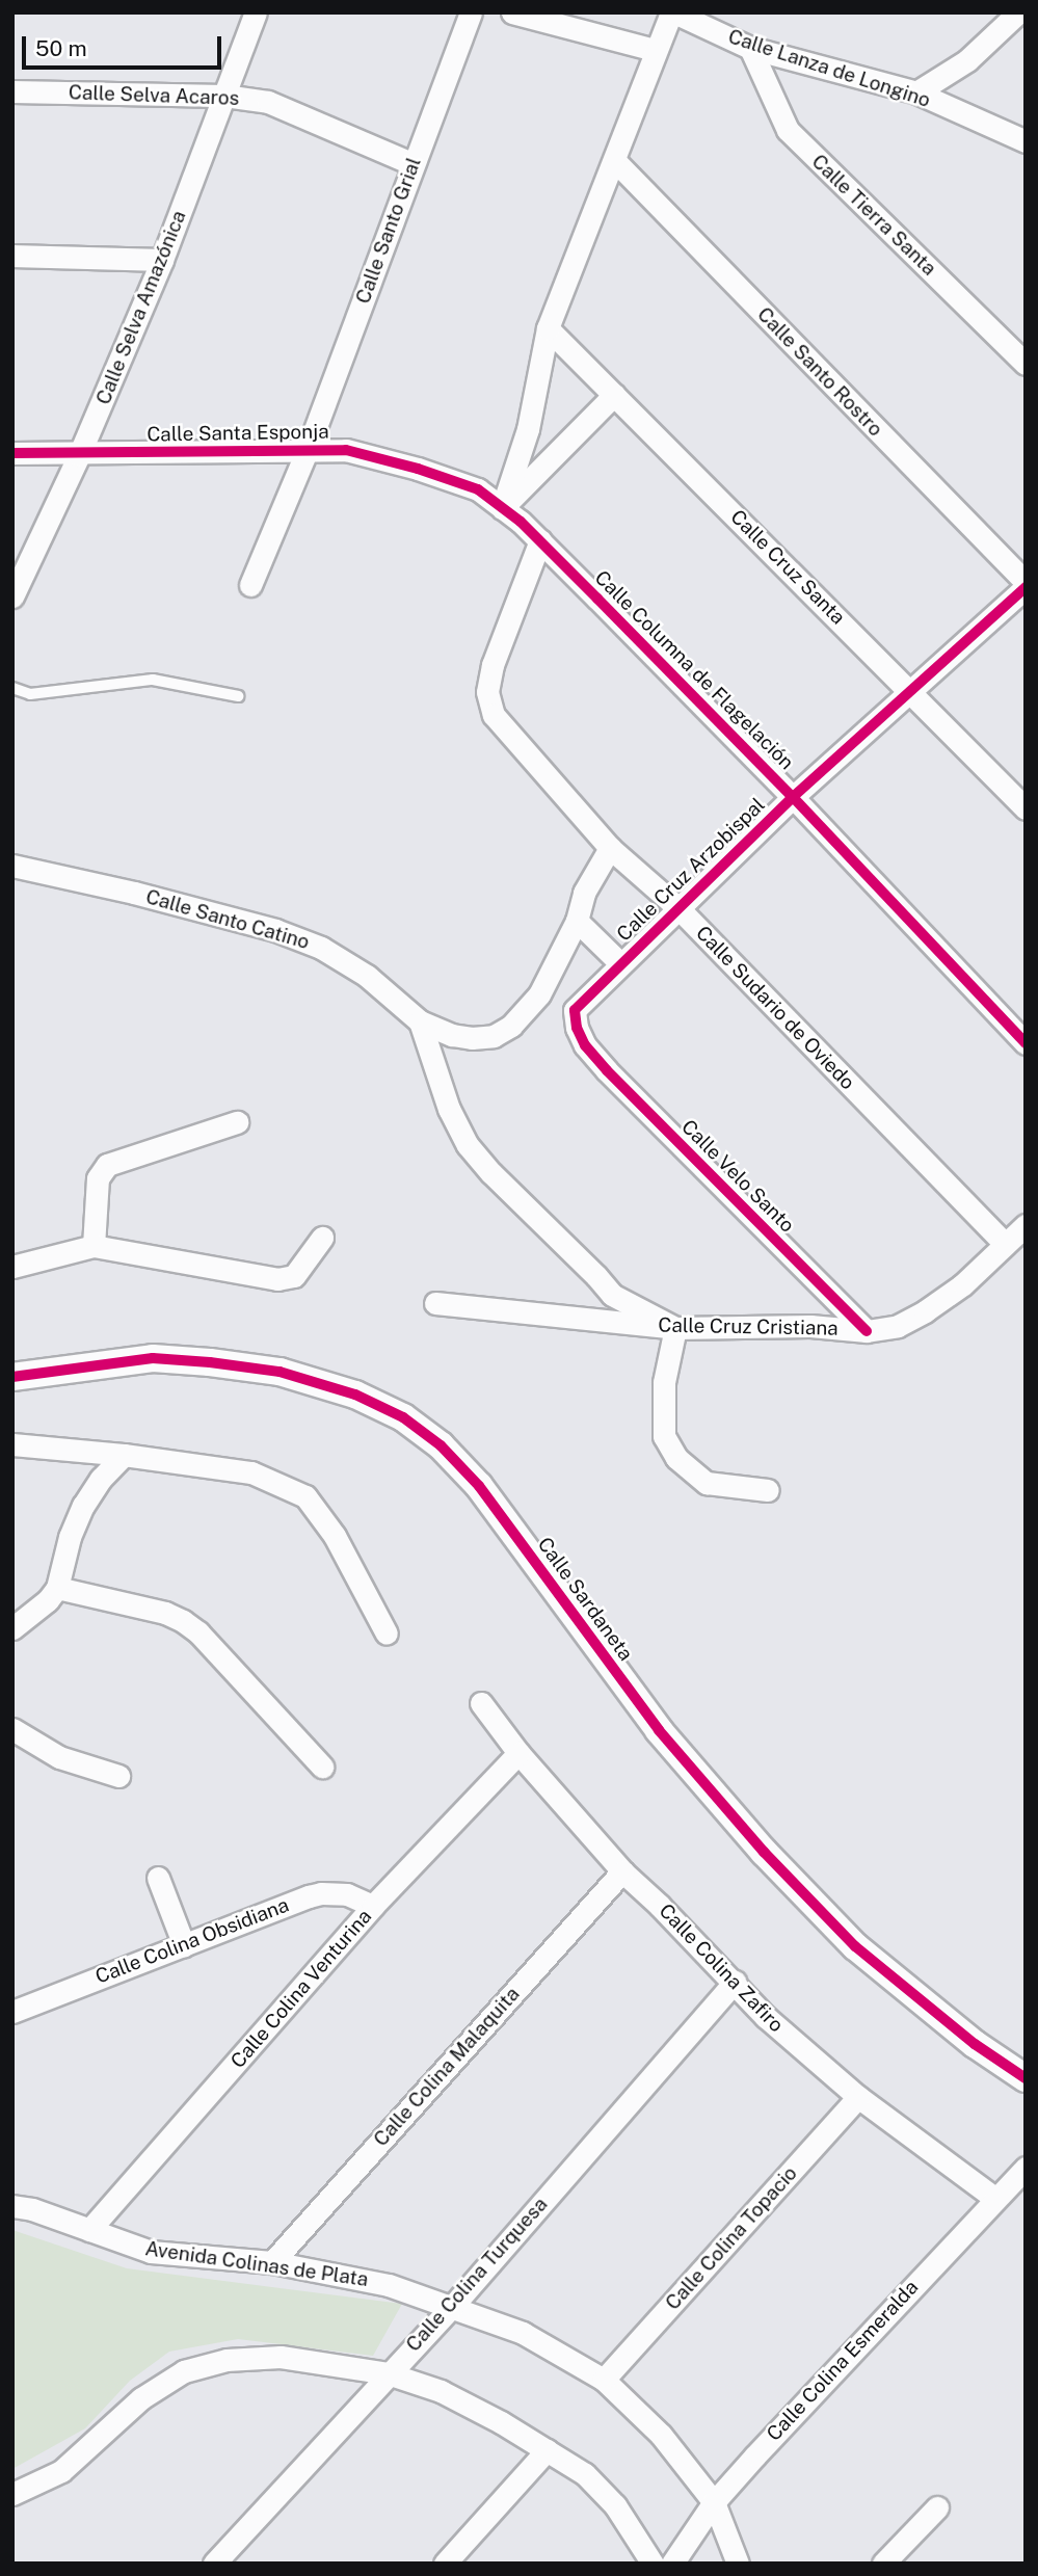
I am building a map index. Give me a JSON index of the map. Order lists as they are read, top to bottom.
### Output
{
  "streets": {
    "street": [
      "Calle Lanza de Longino",
      "Calle Selva Acaros",
      "Calle Tierra Santa",
      "Calle Santo Grial",
      "Calle Selva Amazónica",
      "Calle Santo Rostro",
      "Calle Santa Esponja",
      "Calle Cruz Santa",
      "Calle Columna de Flagelación",
      "Calle Cruz Arzobispal",
      "Calle Santo Catino",
      "Calle Sudario de Oviedo",
      "Calle Velo Santo",
      "Calle Cruz Cristiana",
      "Calle Sardaneta",
      "Calle Colina Obsidiana",
      "Calle Colina Zafiro",
      "Calle Colina Venturina",
      "Calle Colina Malaquita",
      "Calle Colina Topacio",
      "Avenida Colinas de Plata",
      "Calle Colina Turquesa",
      "Calle Colina Esmeralda"
    ]
  },
  "crossings": [
    ["Calle Lanza de Longino", "Calle Tierra Santa"],
    ["Calle Selva Acaros", "Calle Santo Grial"],
    ["Calle Selva Acaros", "Calle Selva Amazónica"],
    ["Calle Santo Grial", "Calle Santa Esponja"],
    ["Calle Selva Amazónica", "Calle Santa Esponja"],
    ["Calle Santo Rostro", "Calle Cruz Arzobispal"],
    ["Calle Santa Esponja", "Calle Columna de Flagelación"],
    ["Calle Cruz Santa", "Calle Cruz Arzobispal"],
    ["Calle Columna de Flagelación", "Calle Cruz Arzobispal"],
    ["Calle Columna de Flagelación", "Calle Sudario de Oviedo"],
    ["Calle Cruz Arzobispal", "Calle Sudario de Oviedo"],
    ["Calle Cruz Arzobispal", "Calle Velo Santo"],
    ["Calle Sudario de Oviedo", "Calle Cruz Cristiana"],
    ["Calle Velo Santo", "Calle Cruz Cristiana"],
    ["Calle Colina Obsidiana", "Calle Colina Venturina"],
    ["Calle Colina Zafiro", "Calle Colina Venturina"],
    ["Calle Colina Zafiro", "Calle Colina Malaquita"],
    ["Calle Colina Zafiro", "Calle Colina Topacio"],
    ["Calle Colina Zafiro", "Calle Colina Turquesa"],
    ["Calle Colina Zafiro", "Calle Colina Esmeralda"],
    ["Calle Colina Venturina", "Avenida Colinas de Plata"],
    ["Calle Colina Malaquita", "Avenida Colinas de Plata"],
    ["Calle Colina Topacio", "Avenida Colinas de Plata"],
    ["Avenida Colinas de Plata", "Calle Colina Turquesa"],
    ["Avenida Colinas de Plata", "Calle Colina Esmeralda"]
  ],
  "scale_bar": "50 m"
}
